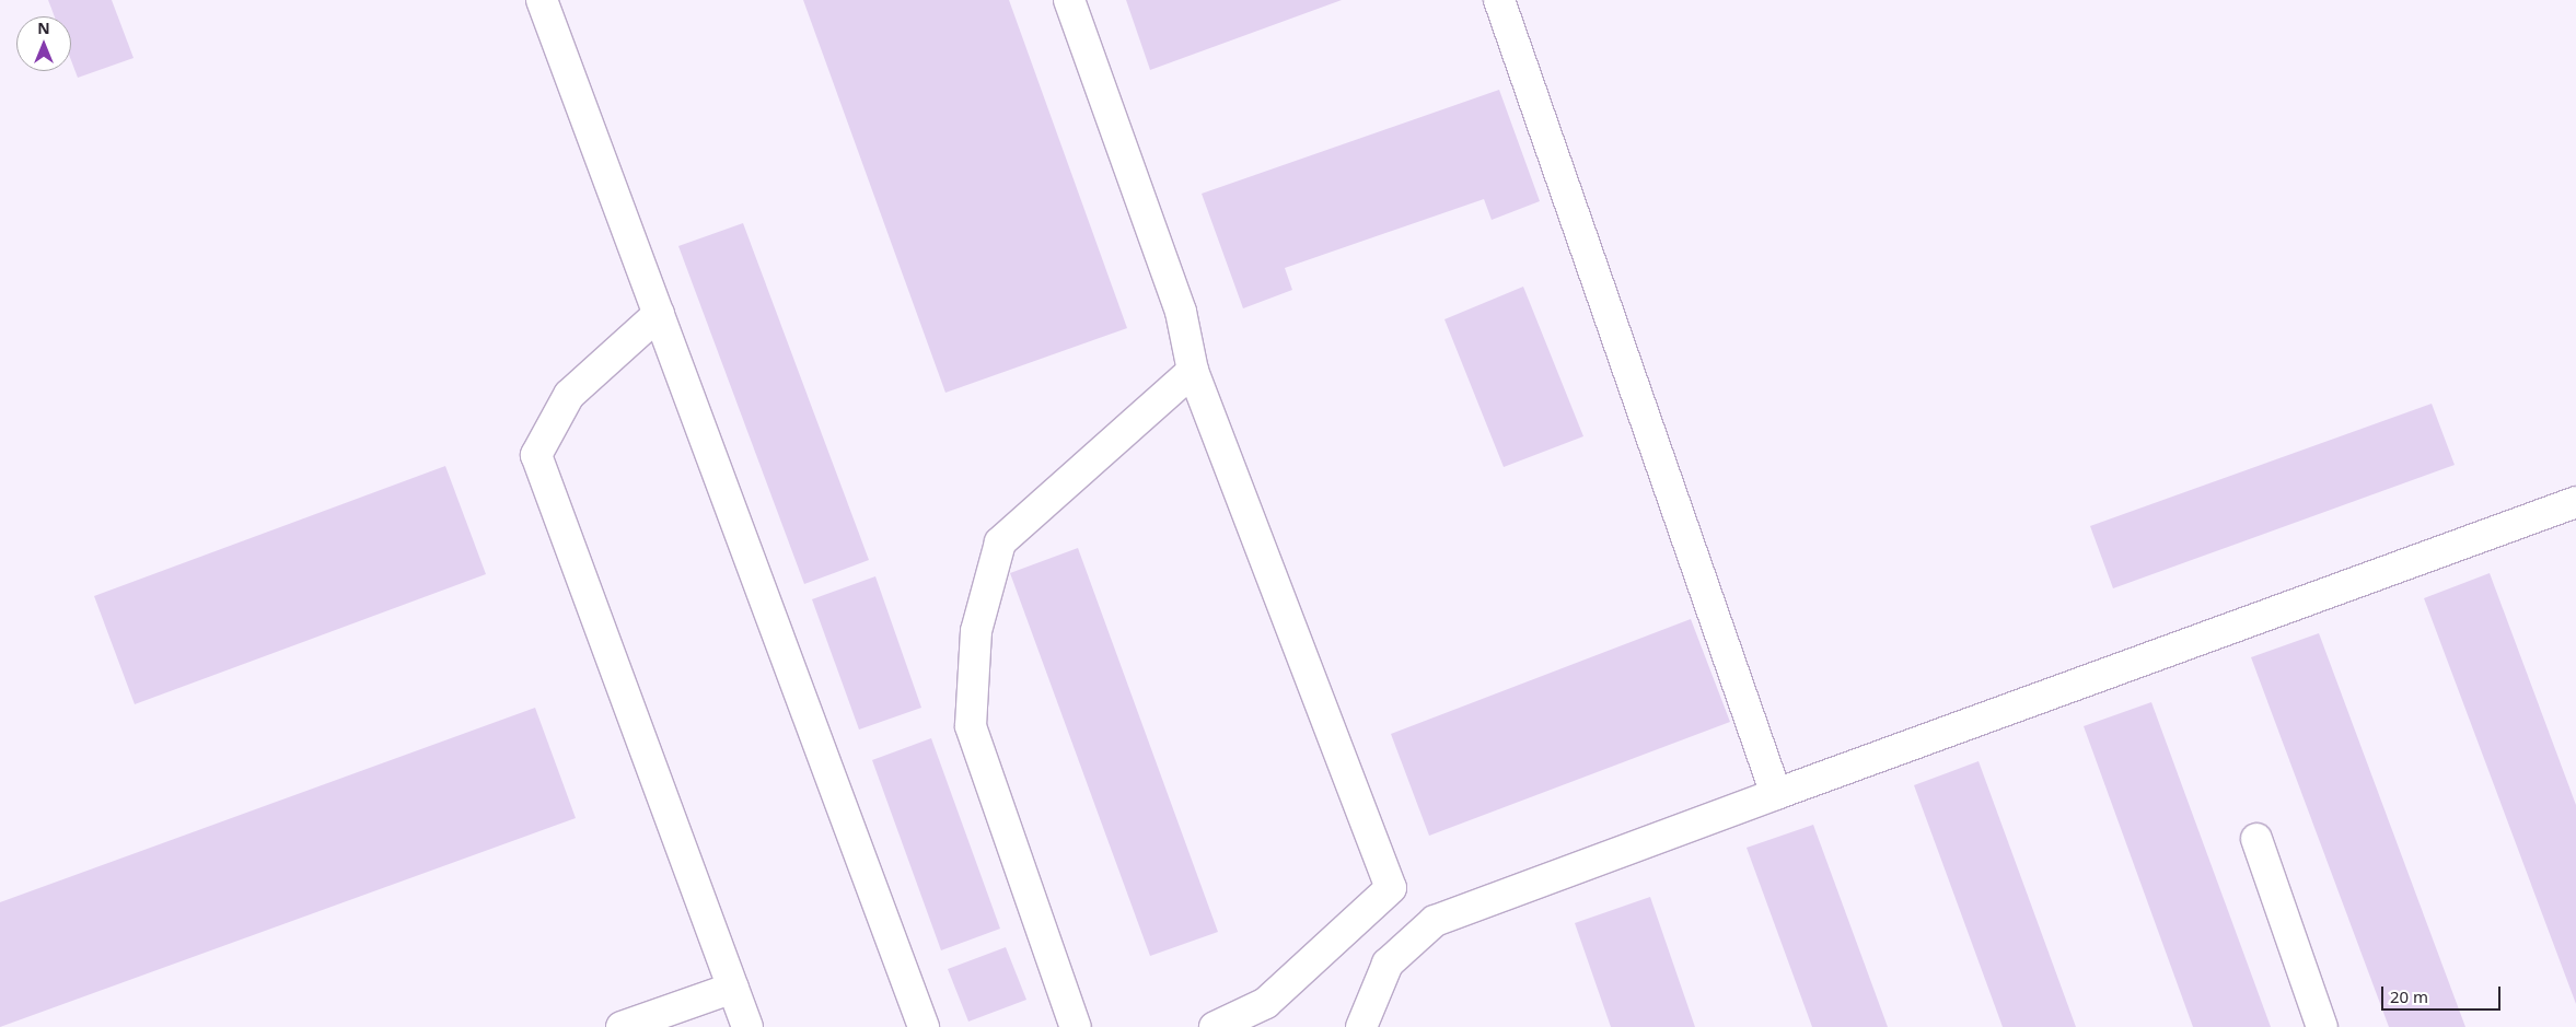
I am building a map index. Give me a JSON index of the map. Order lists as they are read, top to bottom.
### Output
{
  "scale_bar": "20 m",
  "north": "top"
}
